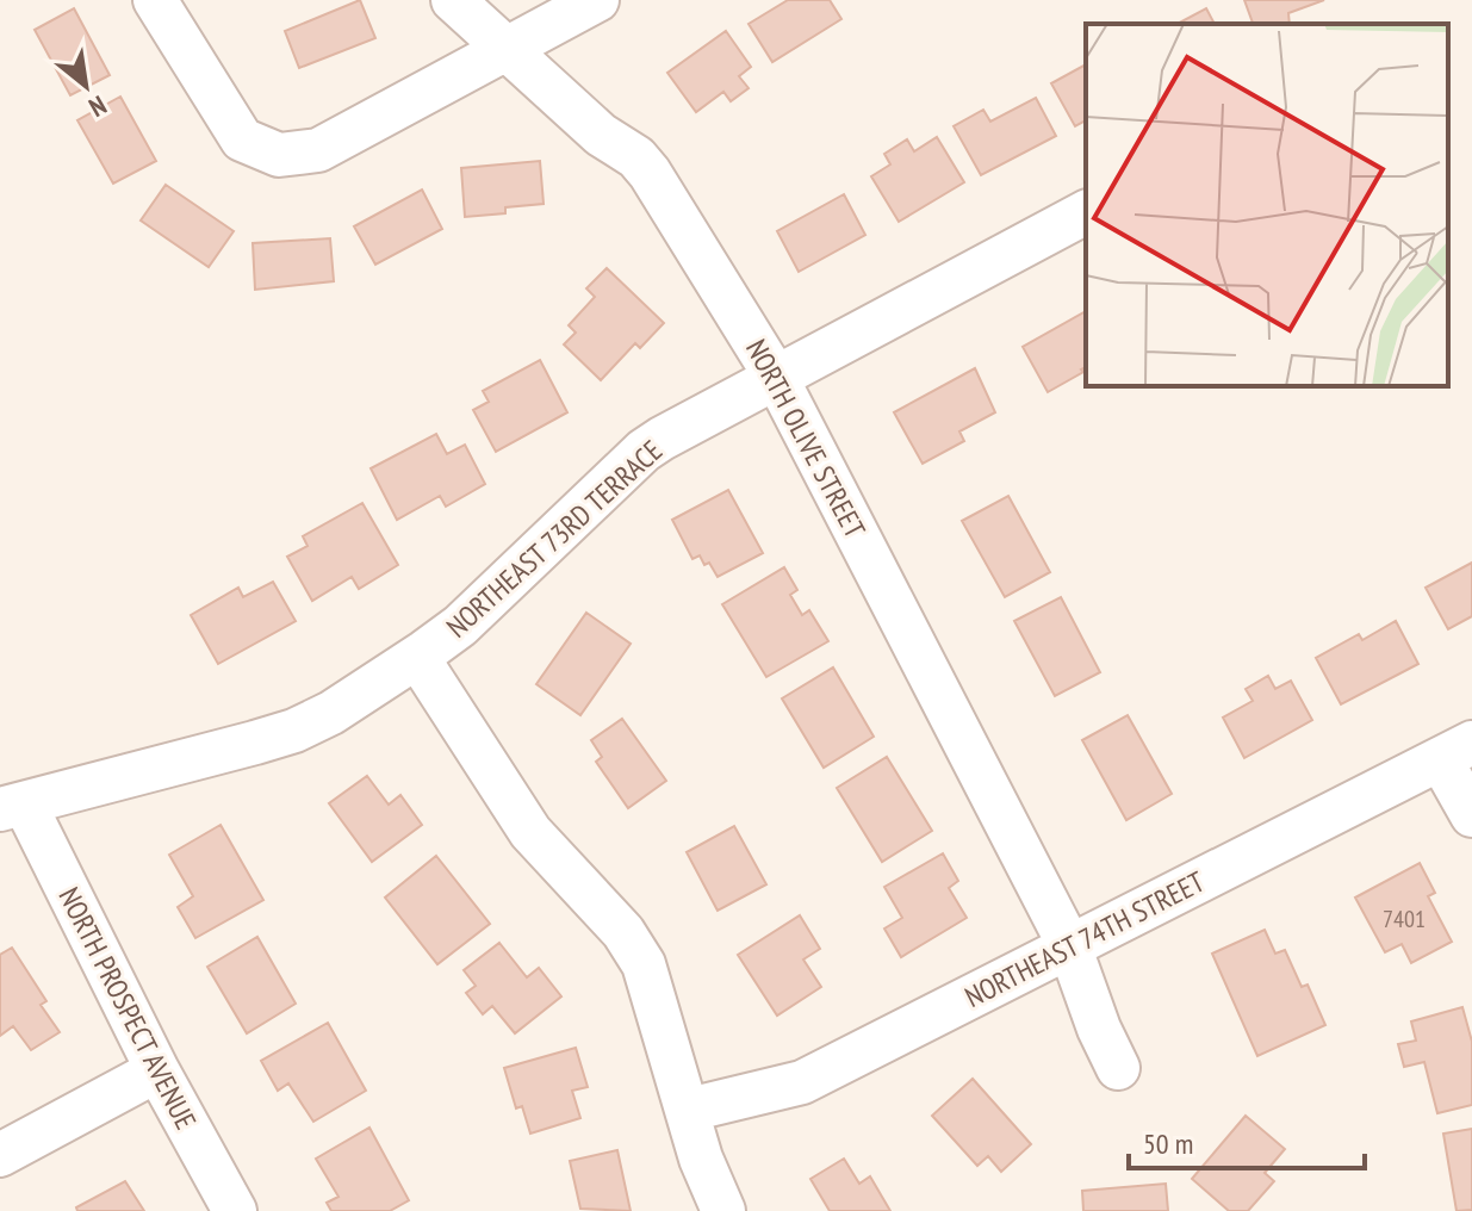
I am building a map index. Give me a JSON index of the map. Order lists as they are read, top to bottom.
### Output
{
  "streets": {
    "street": [
      "NORTH OLIVE STREET",
      "NORTHEAST 73RD TERRACE",
      "NORTHEAST 74TH STREET",
      "NORTH PROSPECT AVENUE"
    ]
  },
  "crossings": [
    ["NORTH OLIVE STREET", "NORTHEAST 73RD TERRACE"],
    ["NORTH OLIVE STREET", "NORTHEAST 74TH STREET"],
    ["NORTHEAST 73RD TERRACE", "NORTH PROSPECT AVENUE"]
  ],
  "house_numbers": ["7401"],
  "scale_bar": "50 m",
  "north": "bottom right"
}
